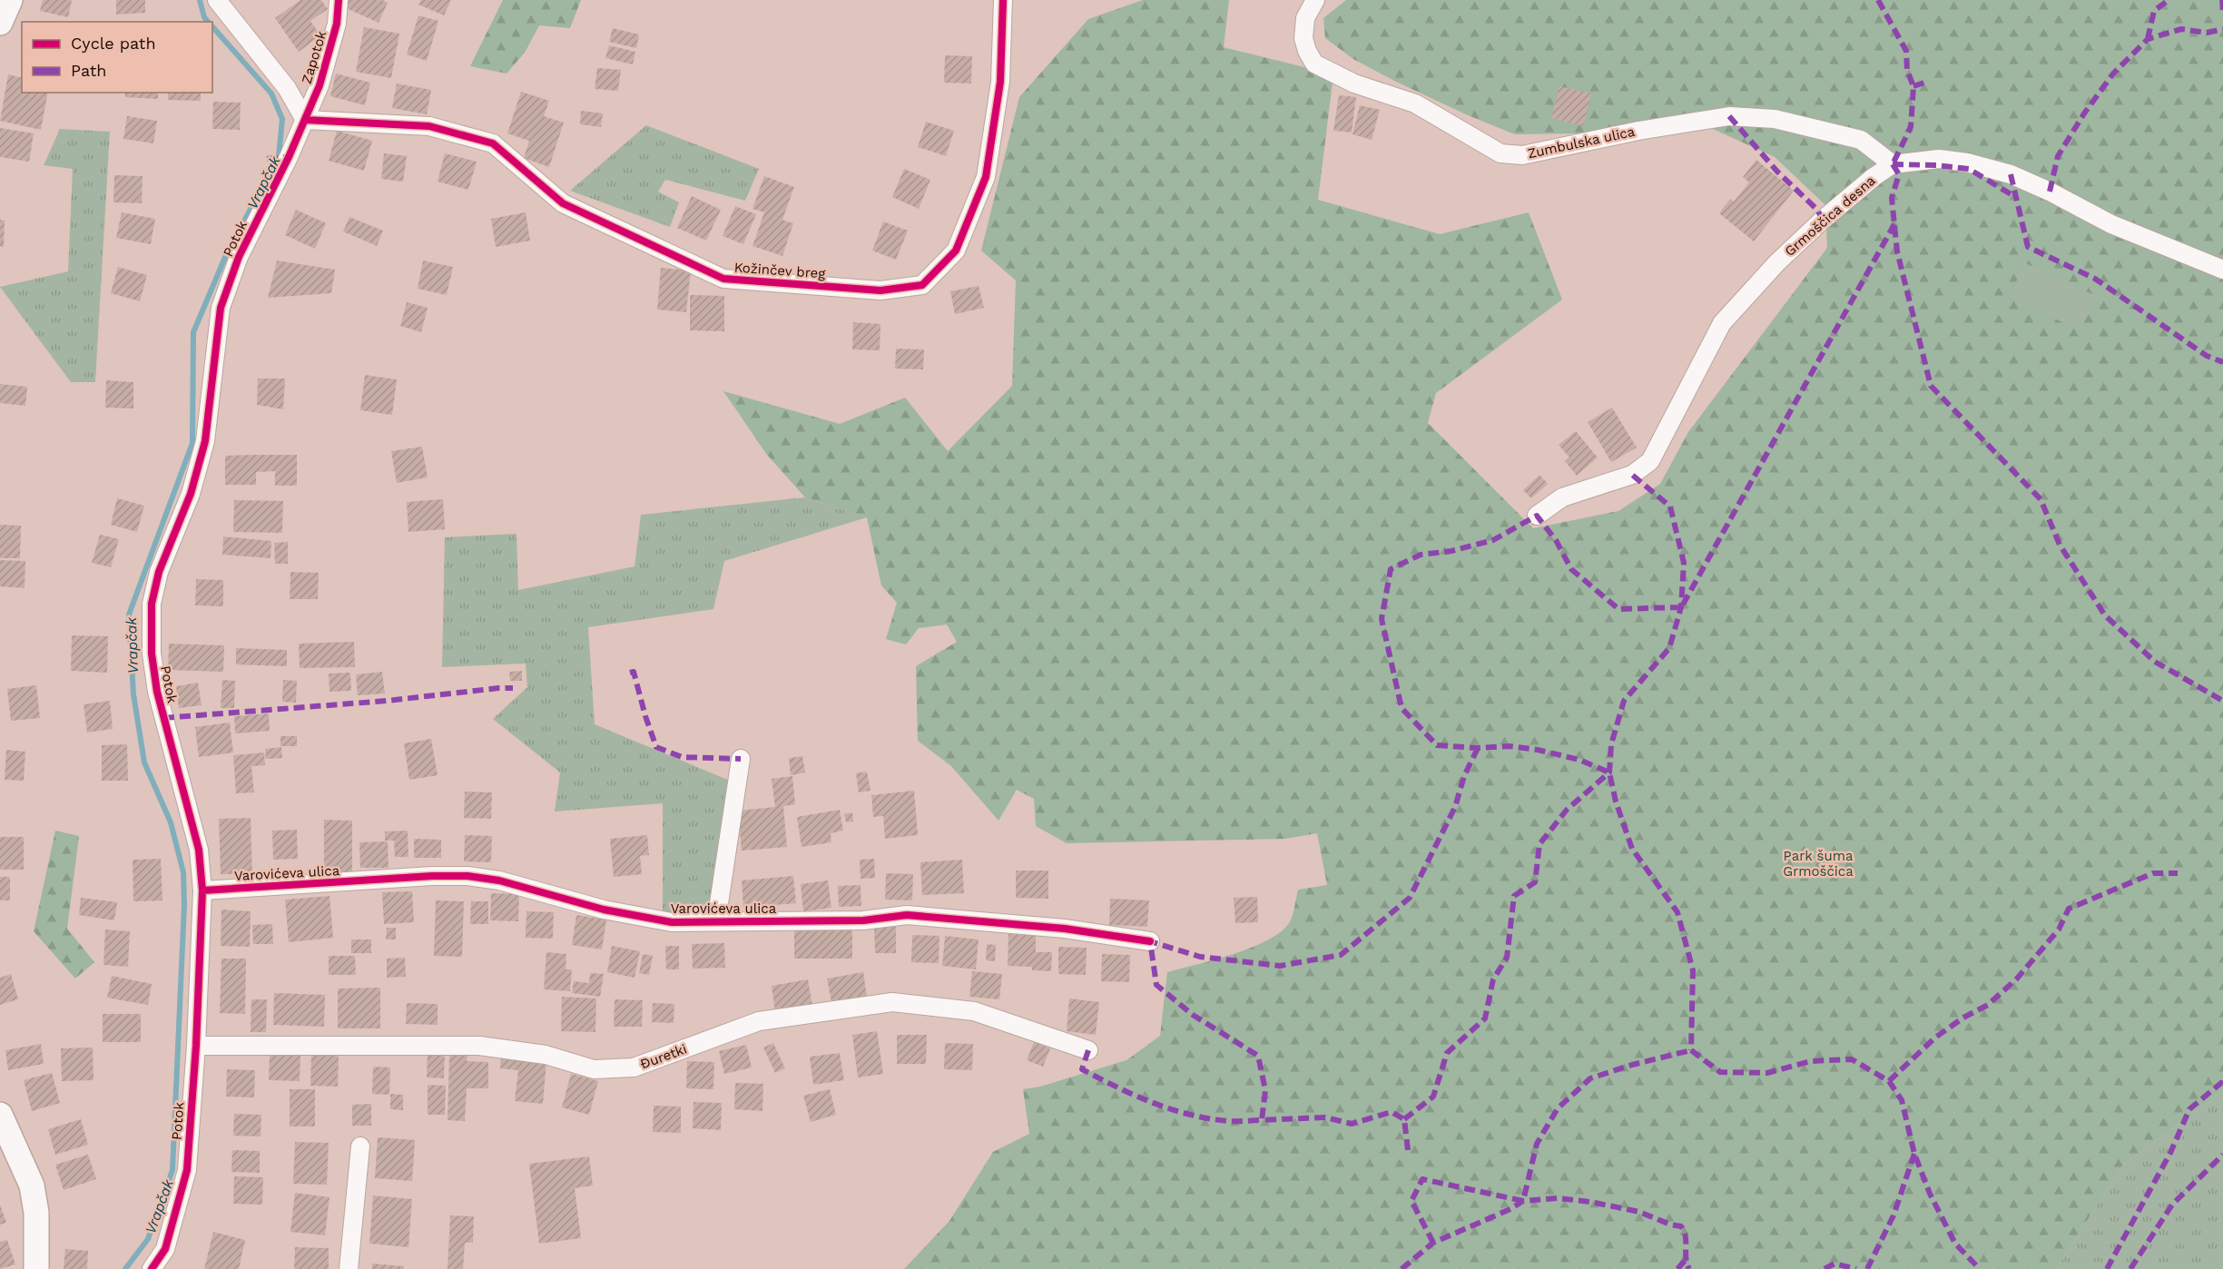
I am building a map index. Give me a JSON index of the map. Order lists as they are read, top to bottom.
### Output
{
  "streets": {
    "street": [
      "Zapotok",
      "Zumbulska ulica",
      "Grmoščica desna",
      "Potok",
      "Kožinčev breg",
      "Varovićeva ulica",
      "Đuretki"
    ]
  },
  "crossings": [
    ["Zapotok", "Potok"],
    ["Zapotok", "Kožinčev breg"],
    ["Zumbulska ulica", "Grmoščica desna"],
    ["Potok", "Kožinčev breg"],
    ["Potok", "Varovićeva ulica"],
    ["Potok", "Đuretki"]
  ],
  "water": ["Vrapčak"],
  "parks": ["Park šuma Grmoščica"],
  "legend": ["Cycle path", "Path"]
}
